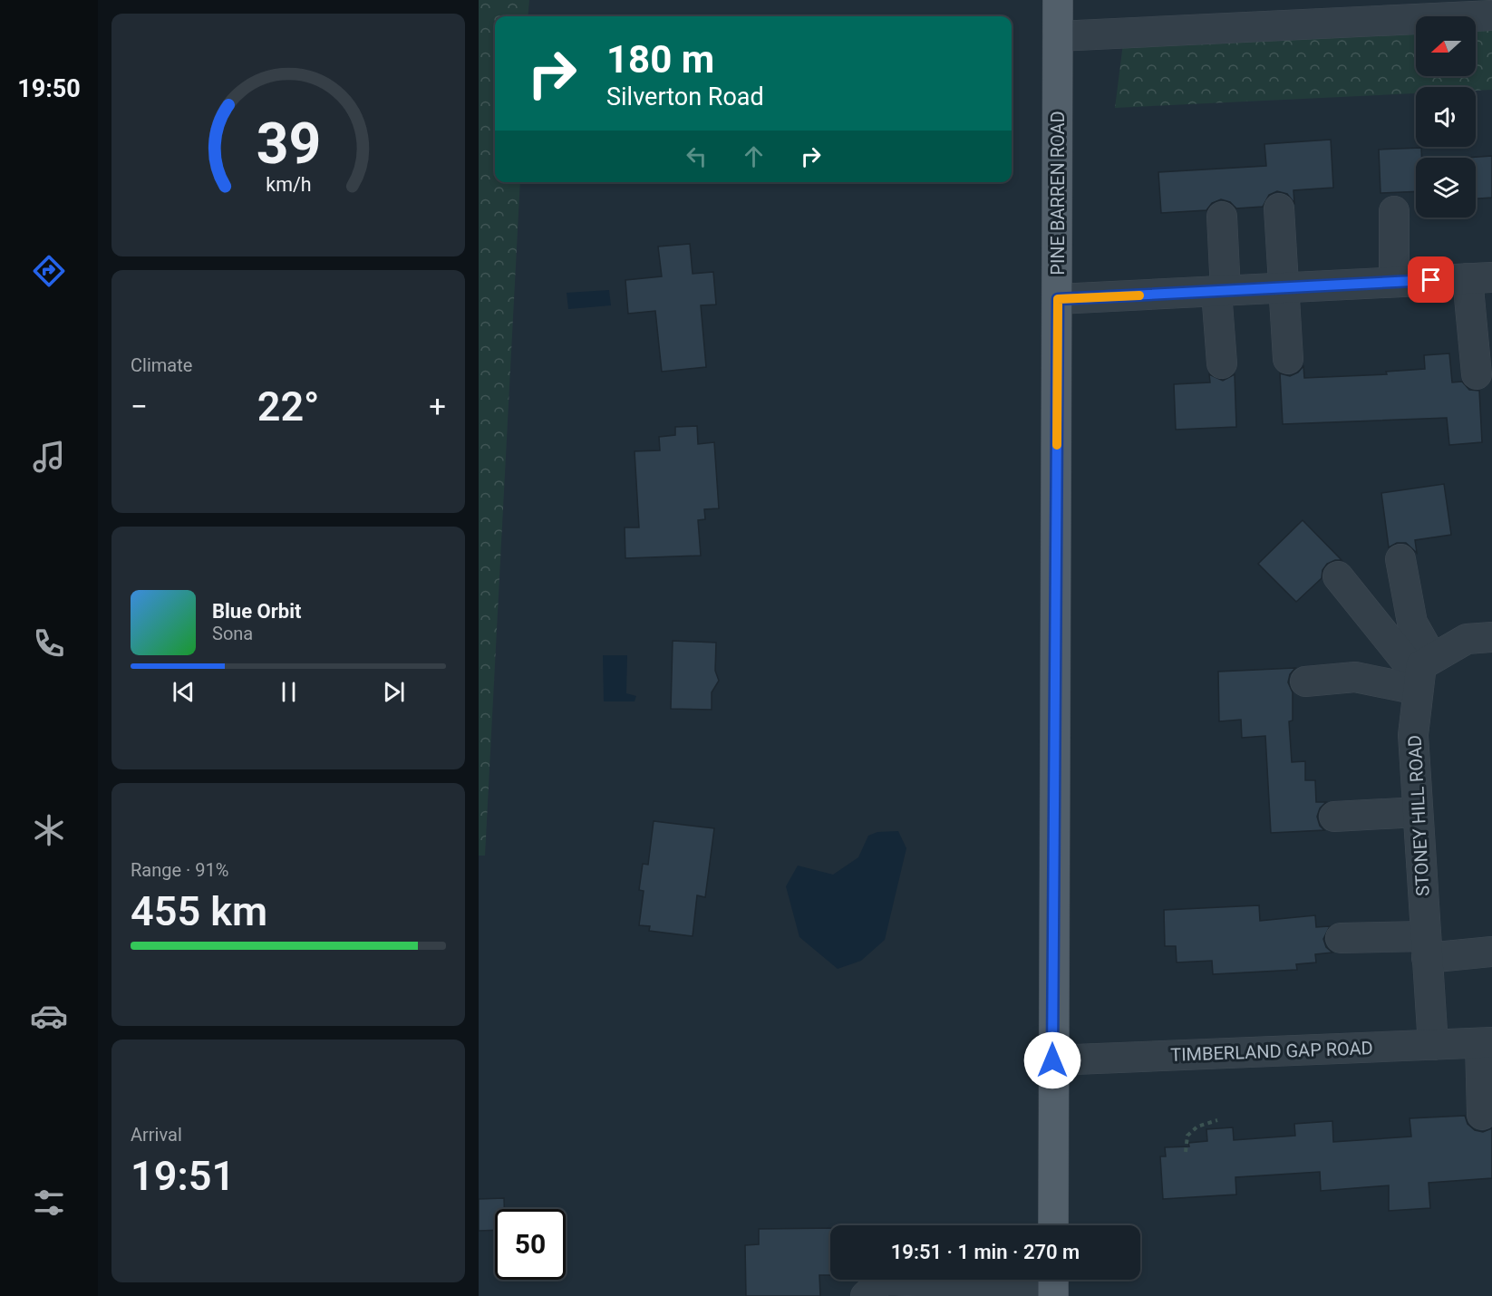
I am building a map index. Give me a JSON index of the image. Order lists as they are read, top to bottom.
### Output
{
  "streets": {
    "main road": ["PINE BARREN ROAD"],
    "street": ["STONEY HILL ROAD", "TIMBERLAND GAP ROAD"]
  },
  "crossings": [
    ["PINE BARREN ROAD", "TIMBERLAND GAP ROAD"],
    ["STONEY HILL ROAD", "TIMBERLAND GAP ROAD"]
  ],
  "north": "left",
  "page": {
    "tabs": "19:50",
    "turn": ["180 m", "Silverton Road"],
    "tile": [
      "Climate",
      ["Range · 91%", "455 km"],
      ["Arrival", "19:51"]
    ],
    "heat": ["−", "22°", "+"],
    "song": ["Blue Orbit", "Sona"],
    "limit": "50",
    "trip": "19:51 · 1 min · 270 m",
    "gauge": ["39", "km/h"]
  }
}
